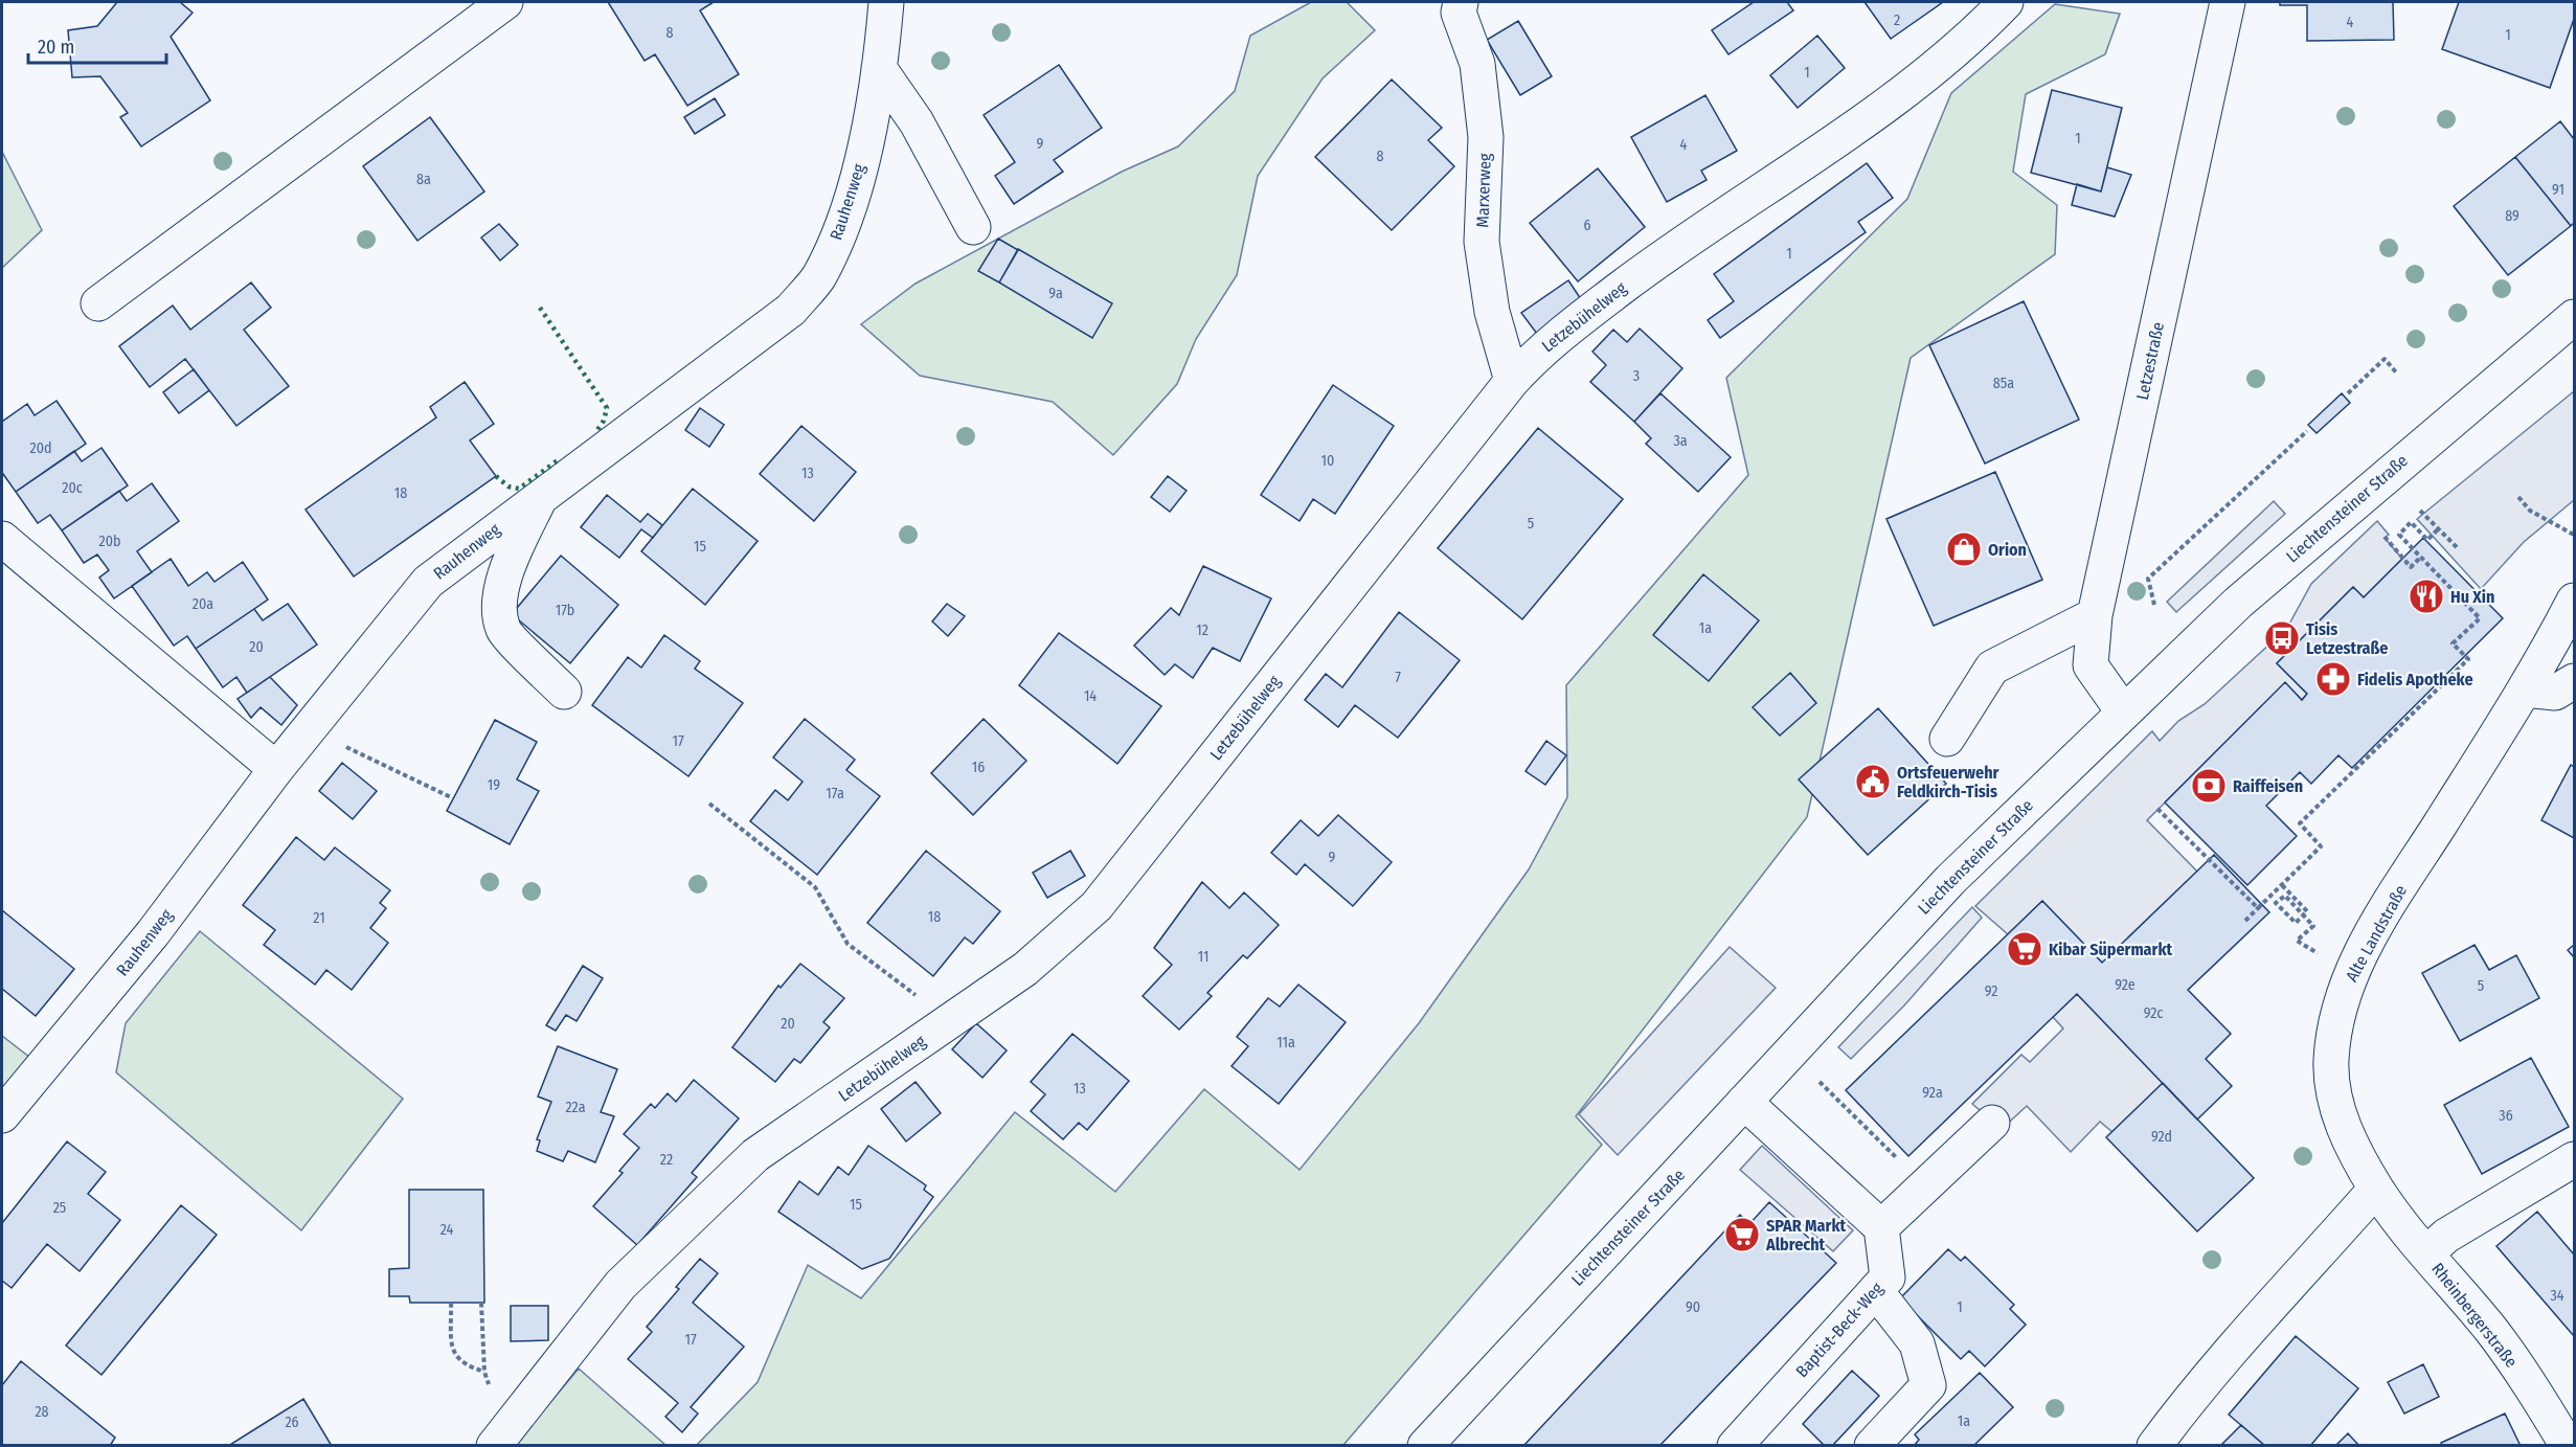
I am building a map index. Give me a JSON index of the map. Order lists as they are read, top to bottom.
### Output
{
  "streets": {
    "street": [
      "Marxerweg",
      "Rauhenweg",
      "Letzebühelweg",
      "Letzestraße",
      "Liechtensteiner Straße",
      "Alte Landstraße",
      "Rheinbergerstraße",
      "Baptist-Beck-Weg"
    ]
  },
  "crossings": [
    ["Marxerweg", "Letzebühelweg"],
    ["Letzestraße", "Liechtensteiner Straße"],
    ["Alte Landstraße", "Rheinbergerstraße"]
  ],
  "places": {
    "shop": ["Orion"],
    "restaurant": ["Hu Xin"],
    "bus stop": ["Tisis Letzestraße"],
    "pharmacy": ["Fidelis Apotheke"],
    "public building": ["Ortsfeuerwehr Feldkirch-Tisis"],
    "bank": ["Raiffeisen"],
    "supermarket": ["Kibar Süpermarkt", "SPAR Markt Albrecht"]
  },
  "house_numbers": [
    "2",
    "4",
    "8",
    "1",
    "1",
    "1",
    "9",
    "4",
    "8",
    "8a",
    "91",
    "89",
    "6",
    "1",
    "9a",
    "3",
    "85a",
    "3a",
    "20d",
    "10",
    "13",
    "20c",
    "18",
    "5",
    "20b",
    "15",
    "20a",
    "17b",
    "1a",
    "12",
    "20",
    "7",
    "14",
    "17",
    "16",
    "19",
    "17a",
    "9",
    "18",
    "21",
    "11",
    "92e",
    "5",
    "92",
    "92c",
    "20",
    "11a",
    "13",
    "92a",
    "22a",
    "36",
    "92d",
    "22",
    "15",
    "25",
    "24",
    "34",
    "90",
    "1",
    "17",
    "28",
    "1a",
    "26"
  ],
  "scale_bar": "20 m"
}
